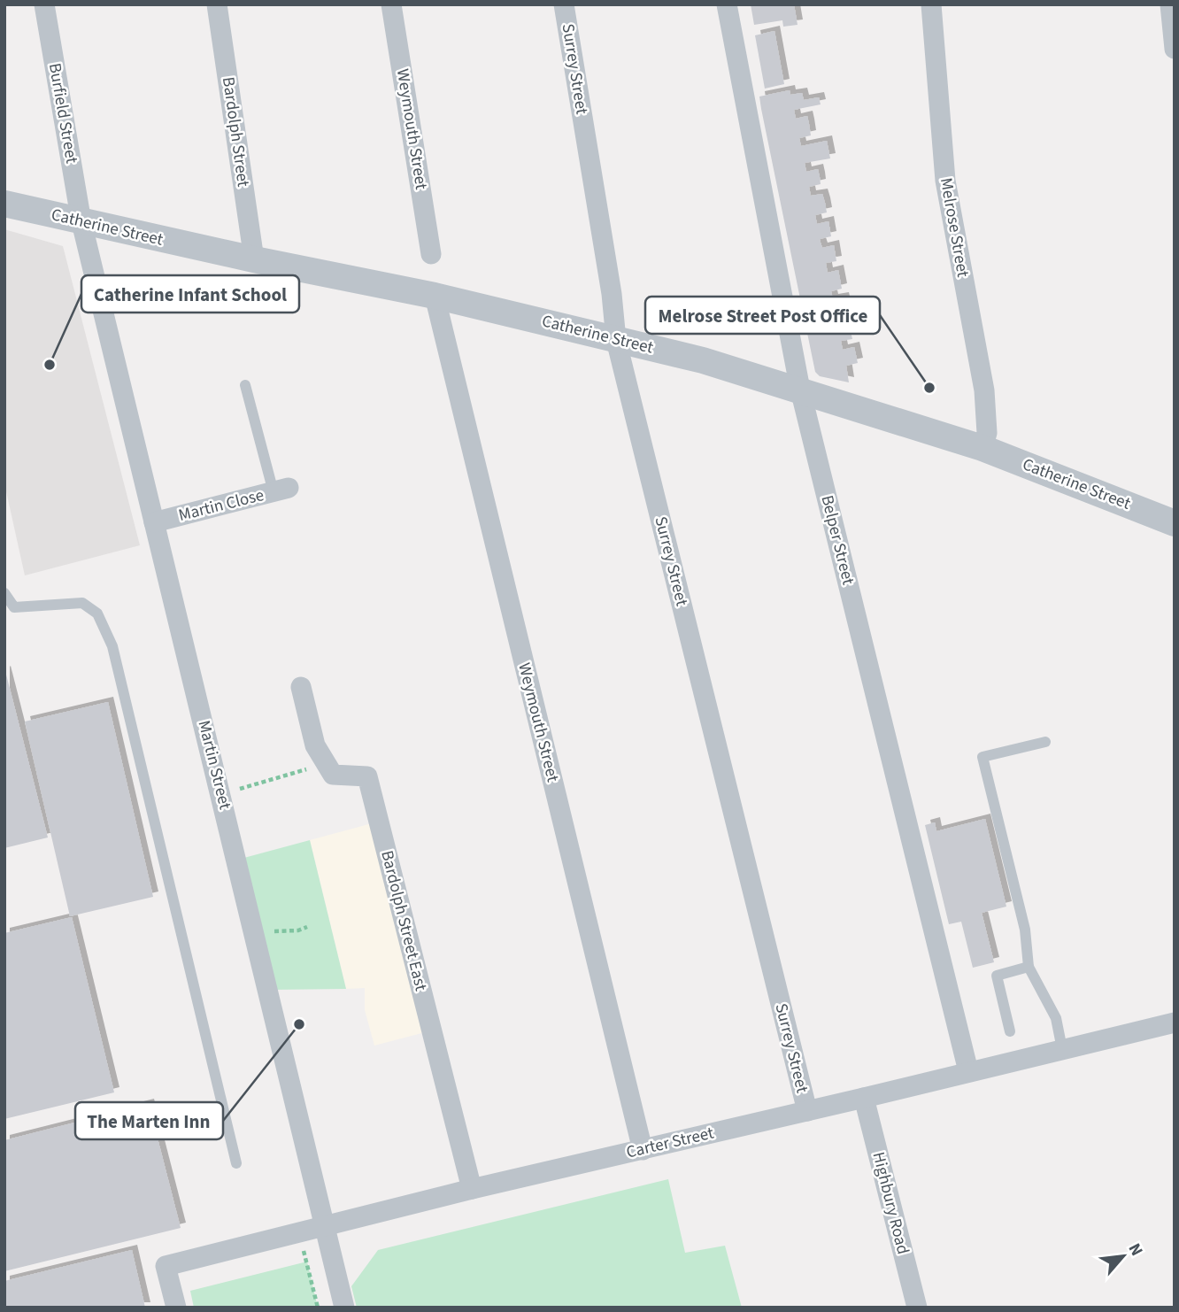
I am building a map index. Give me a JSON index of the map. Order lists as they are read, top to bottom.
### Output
{
  "streets": {
    "street": [
      "Surrey Street",
      "Burfield Street",
      "Weymouth Street",
      "Bardolph Street",
      "Catherine Street",
      "Melrose Street",
      "Martin Close",
      "Belper Street",
      "Martin Street",
      "Bardolph Street East",
      "Carter Street",
      "Highbury Road"
    ]
  },
  "crossings": [
    ["Surrey Street", "Catherine Street"],
    ["Surrey Street", "Carter Street"],
    ["Burfield Street", "Catherine Street"],
    ["Burfield Street", "Martin Street"],
    ["Weymouth Street", "Catherine Street"],
    ["Weymouth Street", "Carter Street"],
    ["Bardolph Street", "Catherine Street"],
    ["Catherine Street", "Melrose Street"],
    ["Catherine Street", "Belper Street"],
    ["Catherine Street", "Martin Street"],
    ["Martin Close", "Martin Street"],
    ["Belper Street", "Carter Street"],
    ["Martin Street", "Carter Street"],
    ["Bardolph Street East", "Carter Street"],
    ["Carter Street", "Highbury Road"]
  ],
  "places": ["Catherine Infant School", "Melrose Street Post Office", "The Marten Inn"],
  "north": "top right"
}
